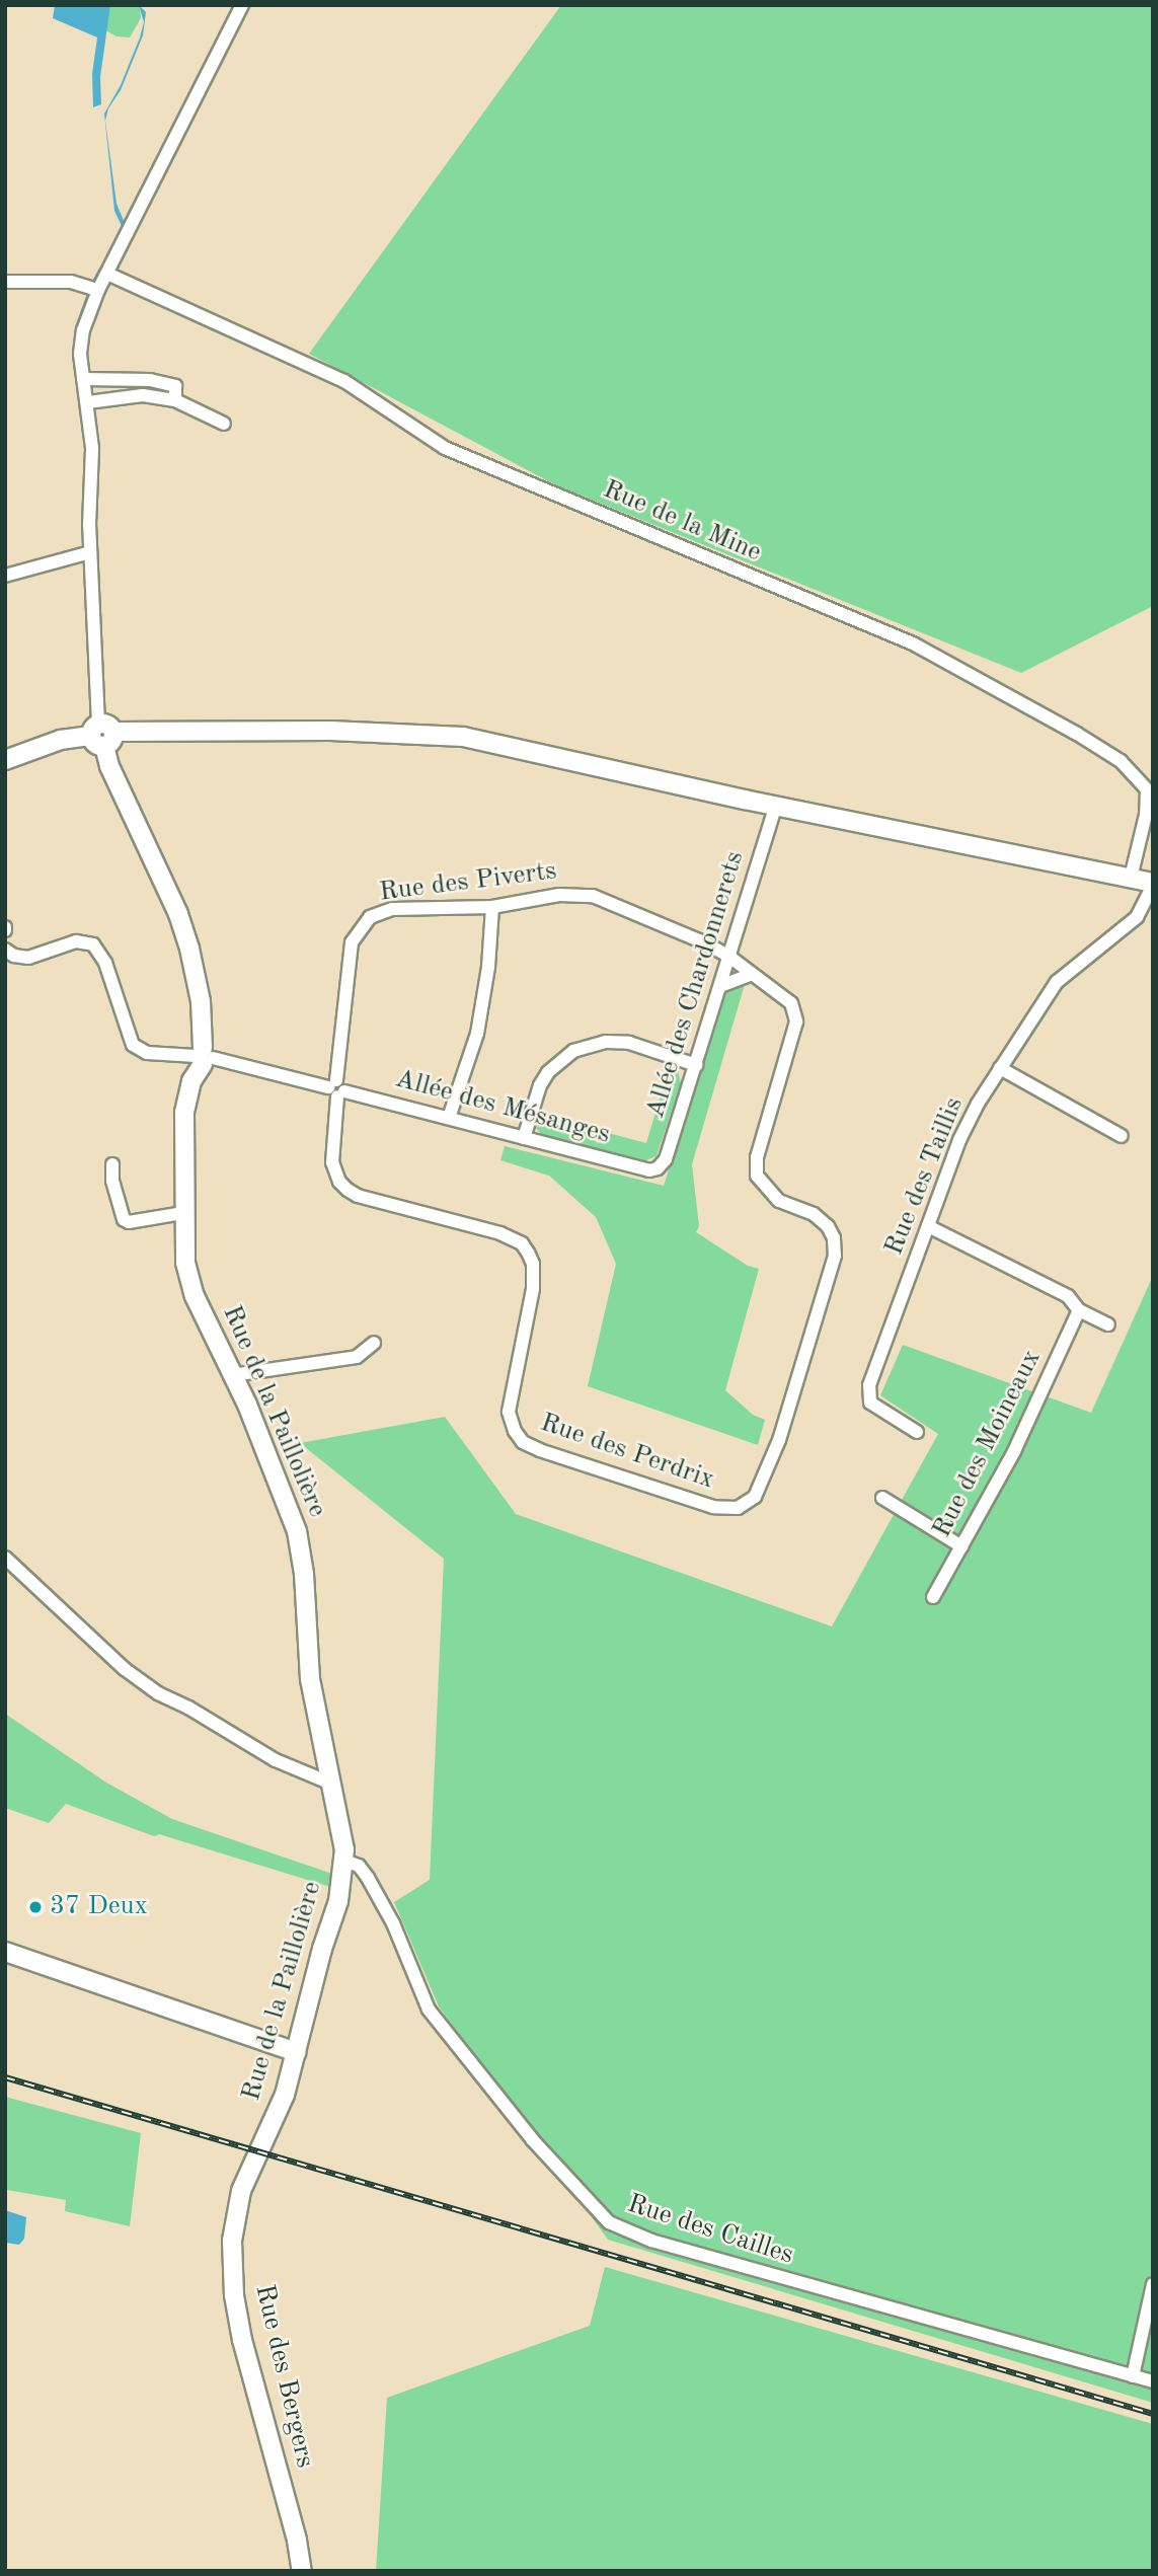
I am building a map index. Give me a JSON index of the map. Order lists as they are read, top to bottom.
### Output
{
  "streets": {
    "street": [
      "Rue de la Mine",
      "Rue des Piverts",
      "Allée des Chardonnerets",
      "Allée des Mésanges",
      "Rue des Taillis",
      "Rue de la Paillolière",
      "Rue des Moineaux",
      "Rue des Perdrix",
      "Rue des Cailles",
      "Rue des Bergers"
    ]
  },
  "crossings": [
    ["Rue des Piverts", "Allée des Chardonnerets"],
    ["Rue des Piverts", "Allée des Mésanges"],
    ["Rue des Piverts", "Rue des Perdrix"],
    ["Allée des Chardonnerets", "Allée des Mésanges"],
    ["Allée des Mésanges", "Rue de la Paillolière"],
    ["Allée des Mésanges", "Rue des Perdrix"],
    ["Rue de la Paillolière", "Rue des Cailles"],
    ["Rue de la Paillolière", "Rue des Bergers"]
  ],
  "places": ["37 Deux"]
}
